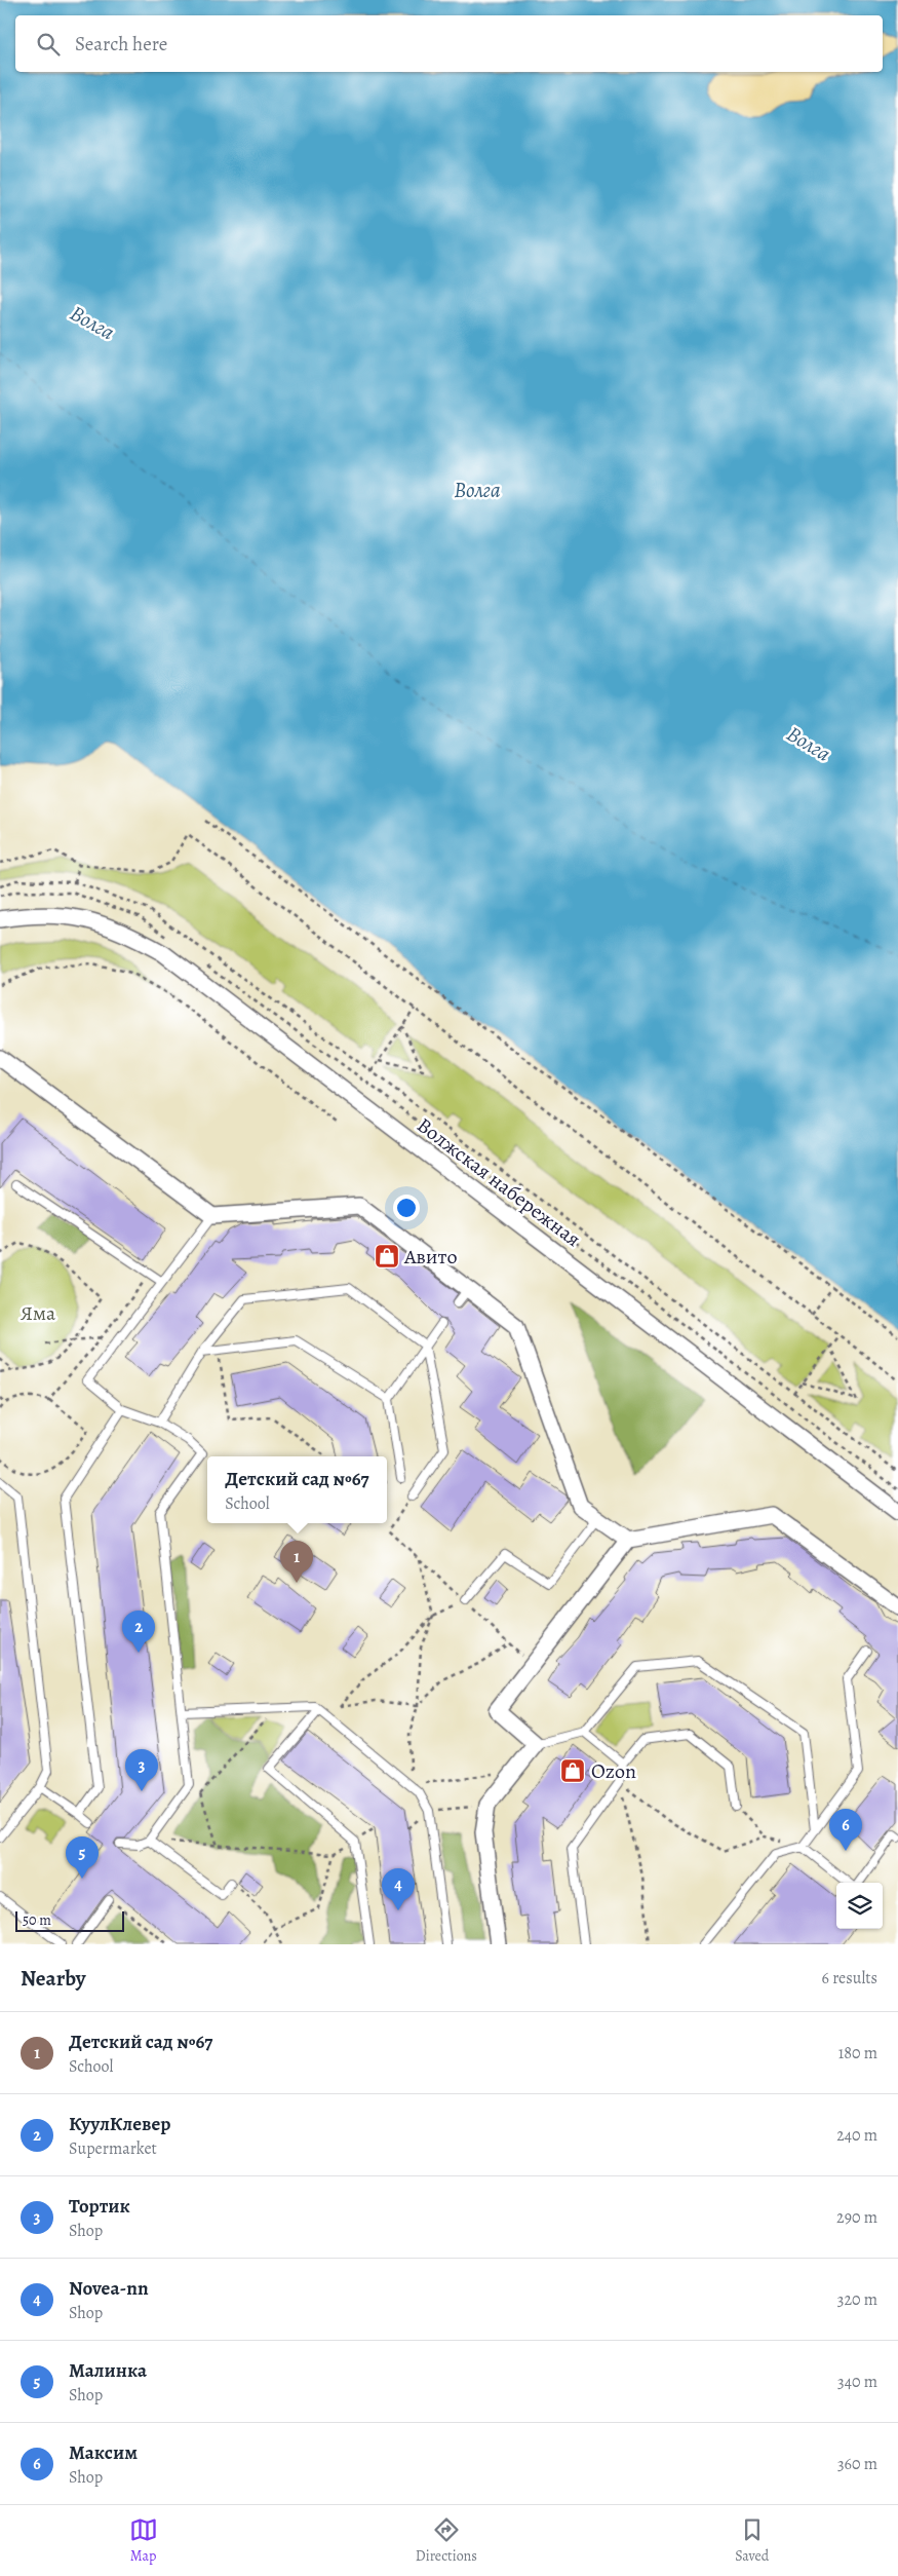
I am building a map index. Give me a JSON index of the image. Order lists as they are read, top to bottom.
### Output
{
  "streets": {
    "street": ["Волжская набережная"]
  },
  "water": ["Волга"],
  "parks": ["Яма"],
  "places": {
    "shop": ["Авито", "Ozon"]
  },
  "scale_bar": "50 m",
  "page": {
    "search": "Search here",
    "popup": ["Детский сад №67", "School"],
    "pins": [
      "1",
      "2",
      "3",
      "6",
      "5",
      "4"
    ],
    "scale": "50 m",
    "heading": ["Nearby", "6 results"],
    "list": [
      {
        "mark": "1",
        "name": "Детский сад №67",
        "note": "School",
        "value": "180 m"
      },
      {
        "mark": "2",
        "name": "КуулКлевер",
        "note": "Supermarket",
        "value": "240 m"
      },
      {
        "mark": "3",
        "name": "Тортик",
        "note": "Shop",
        "value": "290 m"
      },
      {
        "mark": "4",
        "name": "Novea-nn",
        "note": "Shop",
        "value": "320 m"
      },
      {
        "mark": "5",
        "name": "Малинка",
        "note": "Shop",
        "value": "340 m"
      },
      {
        "mark": "6",
        "name": "Максим",
        "note": "Shop",
        "value": "360 m"
      }
    ],
    "nav": ["Map", "Directions", "Saved"]
  }
}
